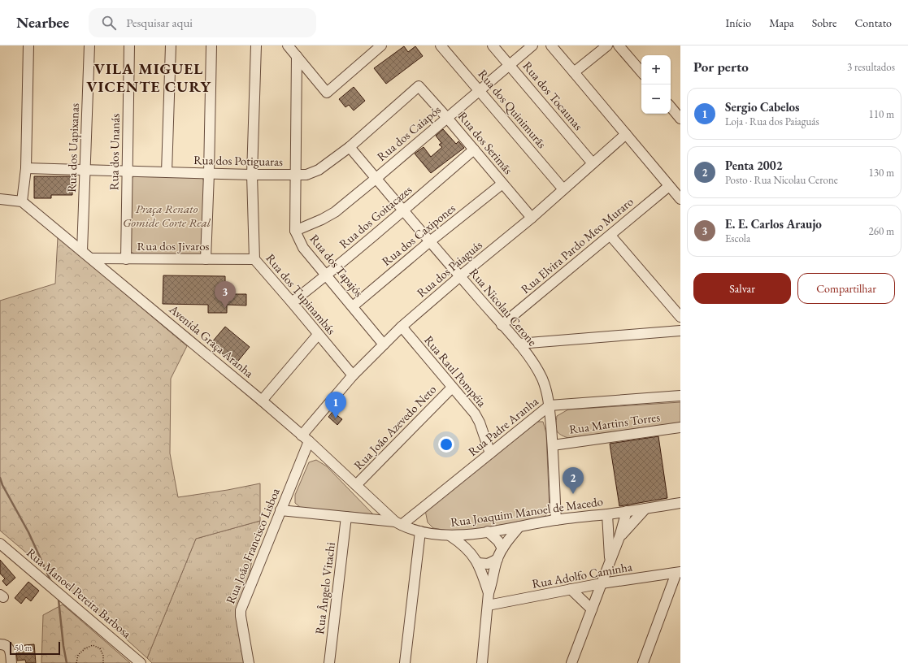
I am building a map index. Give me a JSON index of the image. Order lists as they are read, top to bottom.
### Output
{
  "streets": {
    "street": [
      "Rua dos Tocaunas",
      "Rua dos Quinimurãs",
      "Rua dos Caiapós",
      "Rua dos Serimãs",
      "Rua dos Uapixanas",
      "Rua dos Unanás",
      "Rua dos Potiguaras",
      "Rua dos Goitacazes",
      "Rua dos Caxipones",
      "Rua Elvira Pardo Meo Muraro",
      "Rua dos Jivaros",
      "Rua dos Tapajós",
      "Rua dos Paiaguás",
      "Rua dos Tupinambás",
      "Rua Nicolau Cerone",
      "Avenida Graça Aranha",
      "Rua Raul Pompéia",
      "Rua Martins Torres",
      "Rua Padre Aranha",
      "Rua João Azevedo Neto",
      "Rua Joaquim Manoel de Macedo",
      "Rua João Francisco Lisboa",
      "Rua Adolfo Caminha",
      "Rua Ângelo Vitachi",
      "Rua Manoel Pereira Barbosa"
    ]
  },
  "crossings": [
    ["Rua dos Tocaunas", "Rua dos Caiapós"],
    ["Rua dos Tocaunas", "Rua dos Paiaguás"],
    ["Rua dos Quinimurãs", "Rua dos Caiapós"],
    ["Rua dos Quinimurãs", "Rua dos Paiaguás"],
    ["Rua dos Caiapós", "Rua dos Serimãs"],
    ["Rua dos Caiapós", "Rua dos Tapajós"],
    ["Rua dos Caiapós", "Rua Nicolau Cerone"],
    ["Rua dos Serimãs", "Rua dos Potiguaras"],
    ["Rua dos Serimãs", "Rua dos Goitacazes"],
    ["Rua dos Serimãs", "Rua dos Caxipones"],
    ["Rua dos Serimãs", "Rua dos Paiaguás"],
    ["Rua dos Uapixanas", "Rua dos Potiguaras"],
    ["Rua dos Uapixanas", "Avenida Graça Aranha"],
    ["Rua dos Unanás", "Rua dos Potiguaras"],
    ["Rua dos Unanás", "Rua dos Jivaros"],
    ["Rua dos Potiguaras", "Rua dos Tapajós"],
    ["Rua dos Potiguaras", "Rua dos Tupinambás"],
    ["Rua dos Potiguaras", "Rua Nicolau Cerone"],
    ["Rua dos Goitacazes", "Rua dos Tapajós"],
    ["Rua dos Goitacazes", "Rua dos Tupinambás"],
    ["Rua dos Goitacazes", "Rua Nicolau Cerone"],
    ["Rua dos Caxipones", "Rua dos Tapajós"],
    ["Rua dos Caxipones", "Rua Nicolau Cerone"],
    ["Rua Elvira Pardo Meo Muraro", "Rua Nicolau Cerone"],
    ["Rua dos Jivaros", "Rua dos Tupinambás"],
    ["Rua dos Jivaros", "Avenida Graça Aranha"],
    ["Rua dos Tapajós", "Rua dos Paiaguás"],
    ["Rua dos Paiaguás", "Rua dos Tupinambás"],
    ["Rua dos Paiaguás", "Rua Nicolau Cerone"],
    ["Rua dos Paiaguás", "Avenida Graça Aranha"],
    ["Rua dos Paiaguás", "Rua Raul Pompéia"],
    ["Rua dos Paiaguás", "Rua João Francisco Lisboa"],
    ["Rua Nicolau Cerone", "Rua Martins Torres"],
    ["Rua Nicolau Cerone", "Rua Padre Aranha"],
    ["Rua Nicolau Cerone", "Rua Joaquim Manoel de Macedo"],
    ["Avenida Graça Aranha", "Rua Padre Aranha"],
    ["Avenida Graça Aranha", "Rua João Azevedo Neto"],
    ["Avenida Graça Aranha", "Rua Joaquim Manoel de Macedo"],
    ["Avenida Graça Aranha", "Rua João Francisco Lisboa"],
    ["Rua Raul Pompéia", "Rua Padre Aranha"],
    ["Rua Raul Pompéia", "Rua João Azevedo Neto"],
    ["Rua Padre Aranha", "Rua Joaquim Manoel de Macedo"],
    ["Rua Joaquim Manoel de Macedo", "Rua João Francisco Lisboa"],
    ["Rua Joaquim Manoel de Macedo", "Rua Ângelo Vitachi"]
  ],
  "districts": ["VILA MIGUEL VICENTE CURY"],
  "parks": ["Praça Renato Gomide Corte Real"],
  "scale_bar": "50 m",
  "page": {
    "header": "Nearbee",
    "search": "Pesquisar aqui",
    "nav": [
      "Início",
      "Mapa",
      "Sobre",
      "Contato"
    ],
    "heading": ["Por perto", "3 resultados"],
    "map_buttons": ["+", "−"],
    "list": [
      {
        "mark": "1",
        "name": "Sergio Cabelos",
        "note": "Loja · Rua dos Paiaguás",
        "value": "110 m"
      },
      {
        "mark": "2",
        "name": "Penta 2002",
        "note": "Posto · Rua Nicolau Cerone",
        "value": "130 m"
      },
      {
        "mark": "3",
        "name": "E. E. Carlos Araujo",
        "note": "Escola",
        "value": "260 m"
      }
    ],
    "buttons": ["Salvar", "Compartilhar"],
    "pins": ["3", "1", "2"],
    "scale": "50 m"
  }
}
